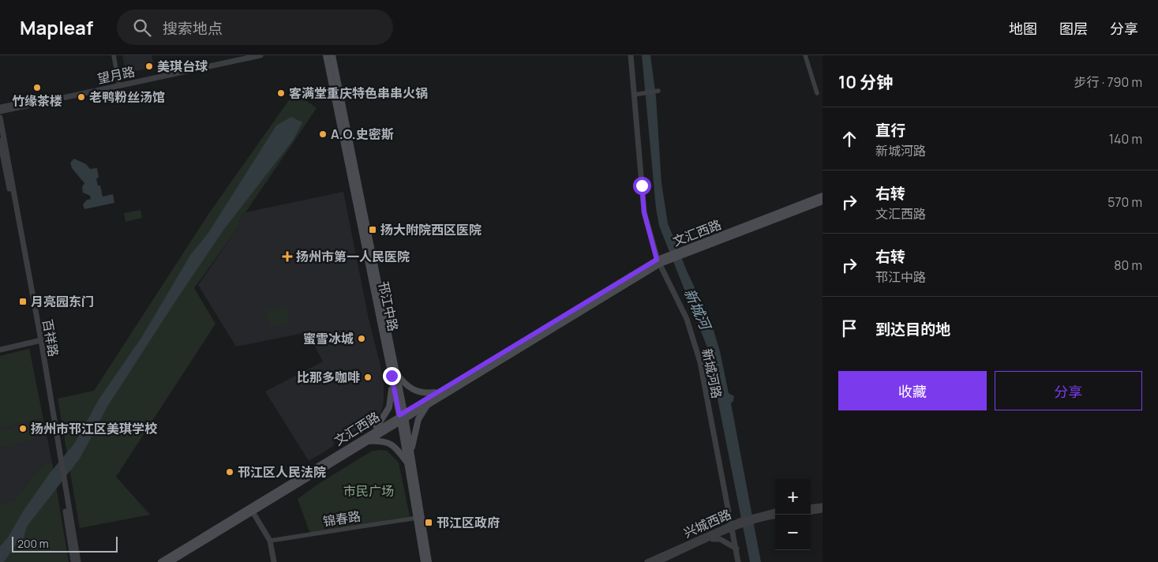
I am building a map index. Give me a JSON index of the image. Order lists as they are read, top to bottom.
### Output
{
  "streets": {
    "main road": ["文汇西路", "邗江中路"],
    "street": [
      "望月路",
      "百祥路",
      "新城河路",
      "锦春路",
      "兴城西路"
    ]
  },
  "crossings": [
    ["文汇西路", "邗江中路"],
    ["文汇西路", "新城河路"],
    ["邗江中路", "锦春路"],
    ["新城河路", "兴城西路"]
  ],
  "water": ["新城河"],
  "parks": ["市民广场"],
  "places": {
    "other": [
      "美琪台球",
      "竹缘茶楼",
      "客满堂重庆特色串串火锅",
      "老鸭粉丝汤馆",
      "A.O.史密斯",
      "蜜雪冰城",
      "比那多咖啡",
      "扬州市邗江区美琪学校",
      "邗江区人民法院"
    ],
    "transit": ["扬大附院西区医院", "月亮园东门", "邗江区政府"],
    "health": ["扬州市第一人民医院"]
  },
  "scale_bar": "200 m",
  "page": {
    "header": "Mapleaf",
    "search": "搜索地点",
    "nav": ["地图", "图层", "分享"],
    "heading": ["10 分钟", "步行 · 790 m"],
    "list": [
      ["直行", "新城河路", "140 m"],
      ["右转", "文汇西路", "570 m"],
      ["右转", "邗江中路", "80 m"],
      "到达目的地"
    ],
    "buttons": ["收藏", "分享"],
    "map_buttons": ["+", "−"],
    "scale": "200 m"
  }
}
